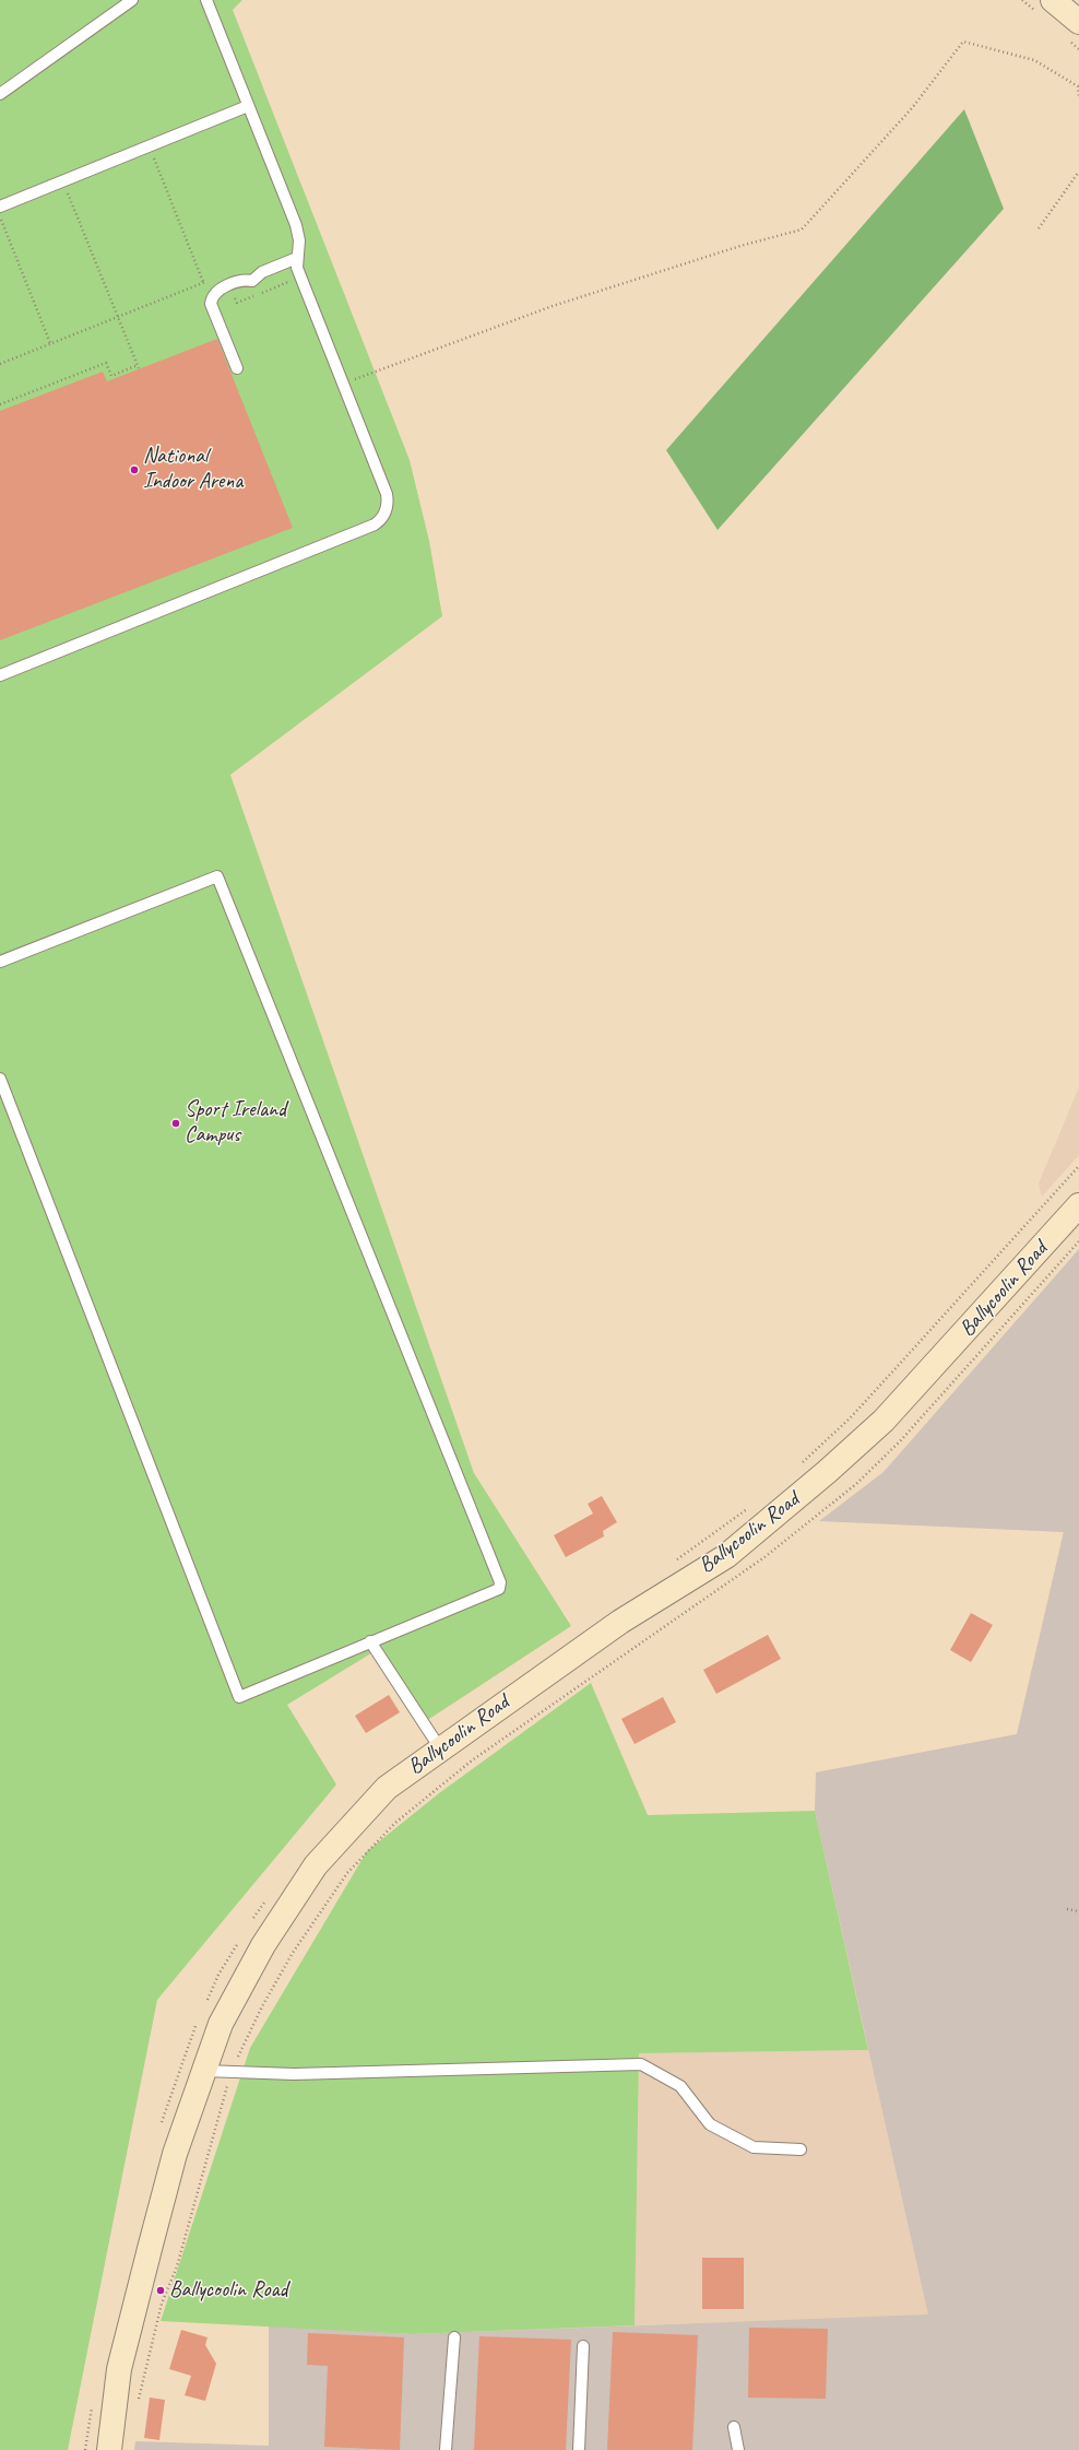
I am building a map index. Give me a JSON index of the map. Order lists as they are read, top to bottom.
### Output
{
  "streets": {
    "street": ["Ballycoolin Road"]
  },
  "places": ["National Indoor Arena", "Sport Ireland Campus", "Ballycoolin Road"]
}
